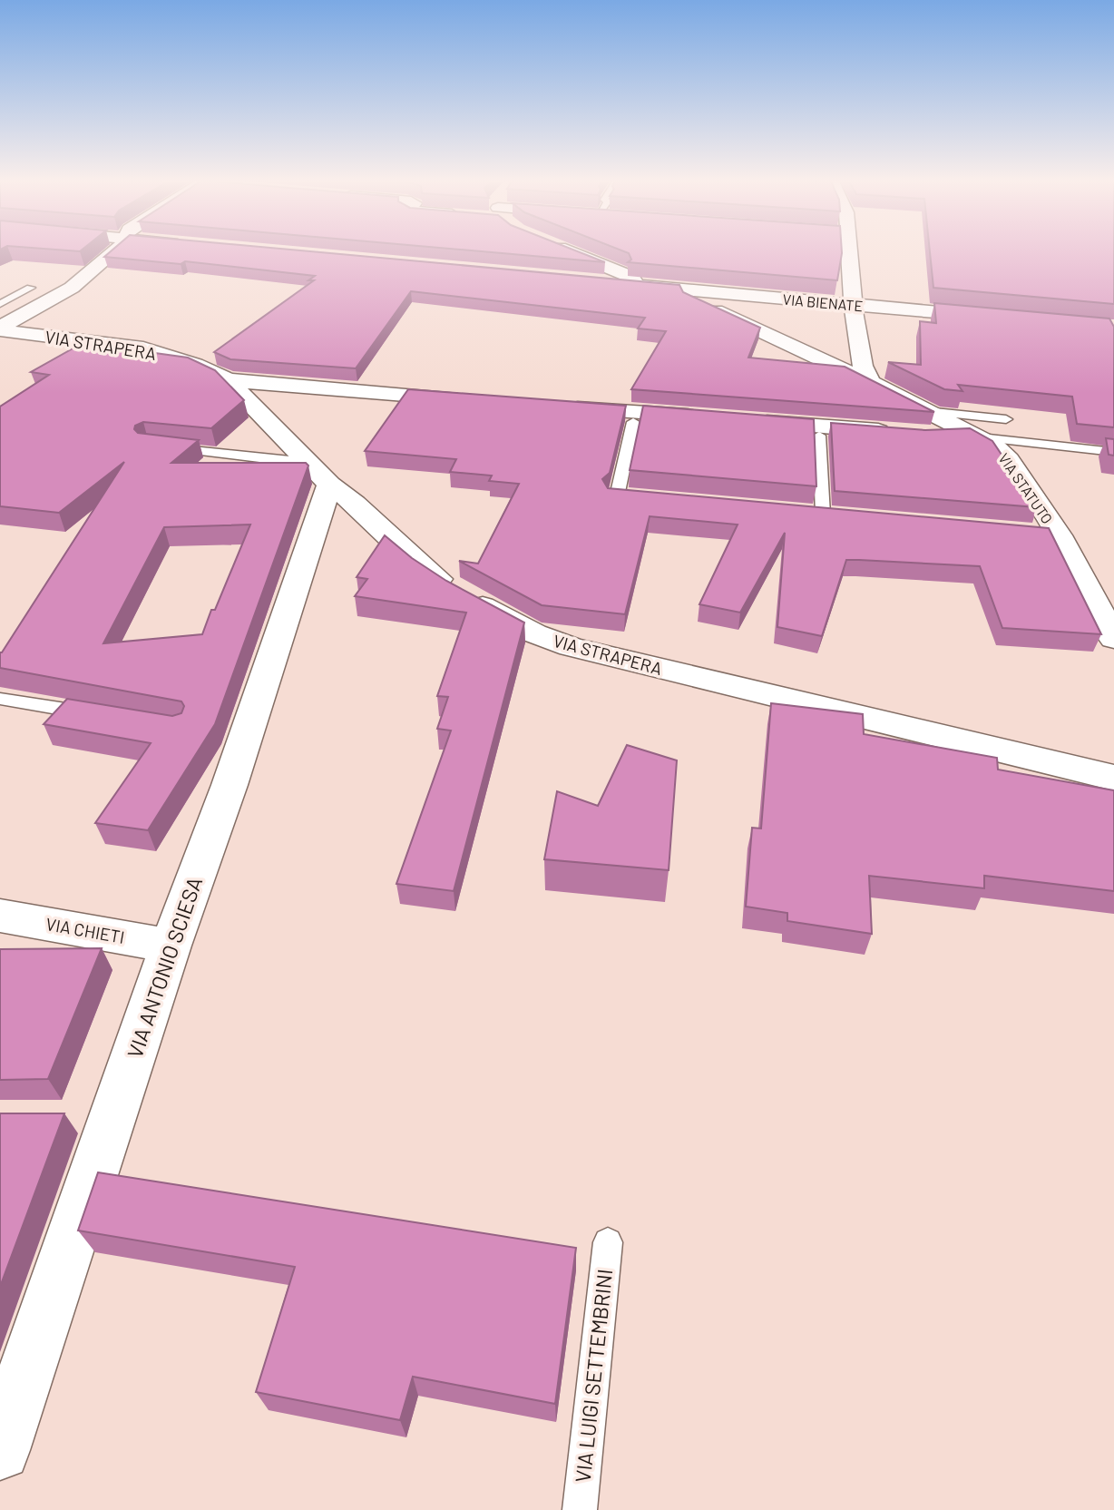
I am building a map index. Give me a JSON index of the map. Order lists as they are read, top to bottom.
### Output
{
  "streets": {
    "street": [
      "VIA BIENATE",
      "VIA STRAPERA",
      "VIA STATUTO",
      "VIA CHIETI",
      "VIA ANTONIO SCIESA"
    ],
    "lane": ["VIA LUIGI SETTEMBRINI"]
  },
  "crossings": [
    ["VIA BIENATE", "VIA STATUTO"],
    ["VIA STRAPERA", "VIA ANTONIO SCIESA"],
    ["VIA CHIETI", "VIA ANTONIO SCIESA"]
  ]
}
